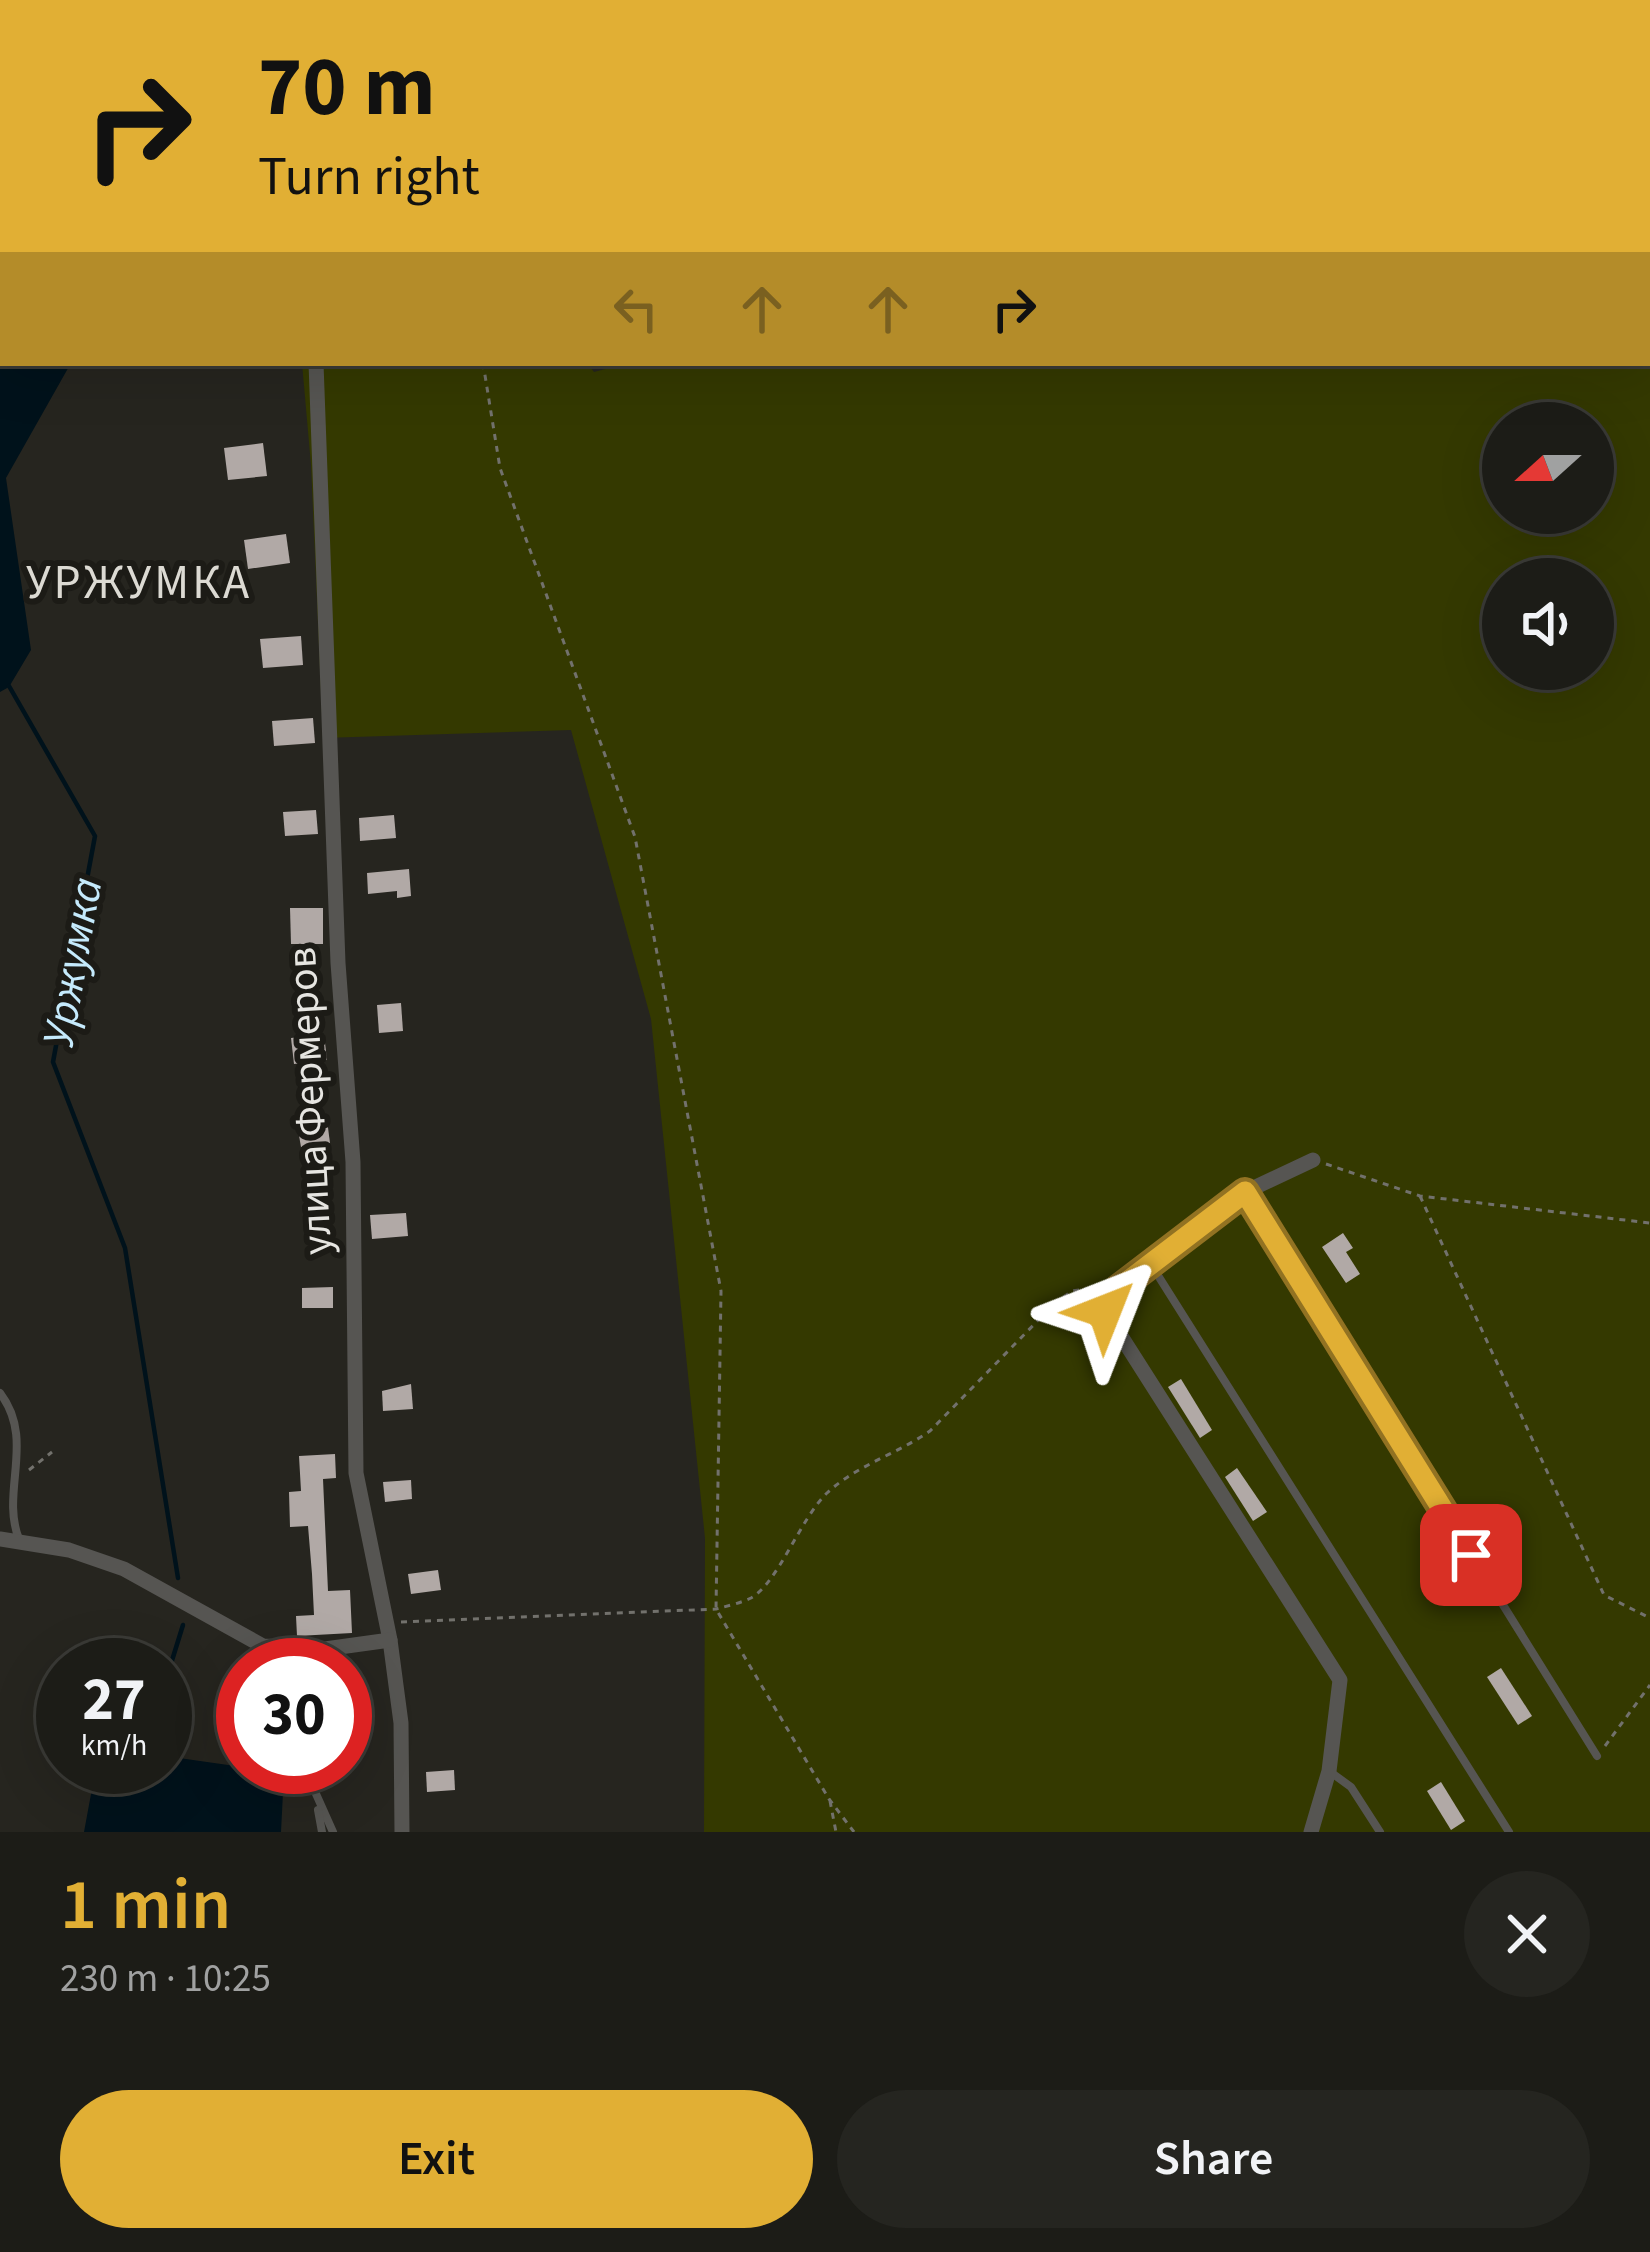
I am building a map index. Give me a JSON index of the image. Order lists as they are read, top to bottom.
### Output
{
  "streets": {
    "street": ["улица Фермеров"]
  },
  "districts": ["УРЖУМКА"],
  "water": ["Уржумка"],
  "north": "left",
  "page": {
    "turn": ["70 m", "Turn right"],
    "speed": "27 km/h",
    "limit": "30",
    "heading": ["1 min", "230 m · 10:25"],
    "buttons": ["Exit", "Share"]
  }
}
